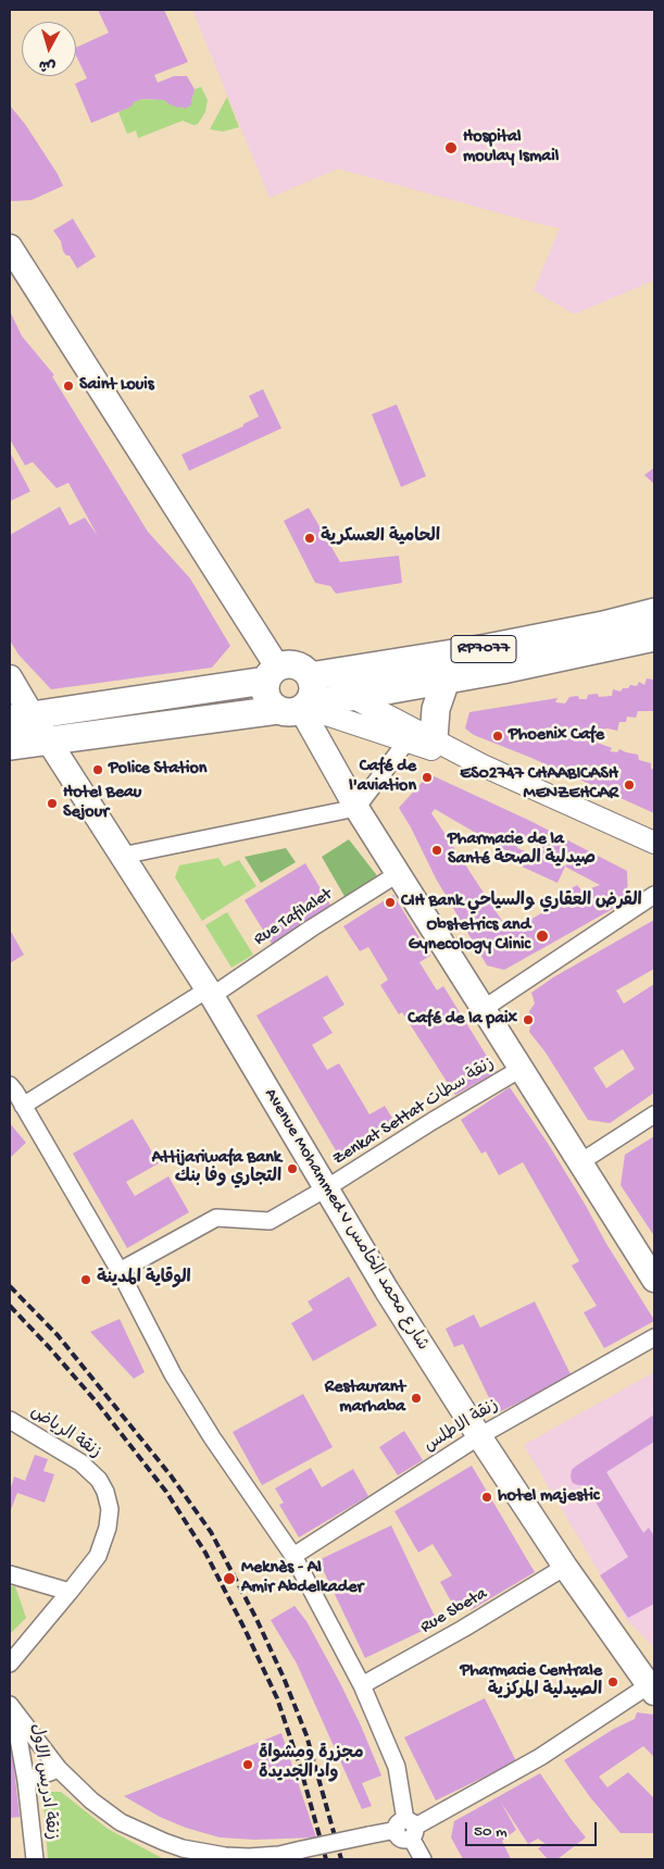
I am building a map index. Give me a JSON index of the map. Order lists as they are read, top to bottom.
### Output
{
  "streets": {
    "main road": ["RP7077", "Avenue Mohammed V شارع محمد الخامس"],
    "street": [
      "Rue Tafilalet",
      "Zenkat Settat زنقة سطات",
      "زنقة الاطلس",
      "زنقة الرياض",
      "Rue Sbeta",
      "زنقة ادريس الاول"
    ]
  },
  "crossings": [
    ["RP7077", "Avenue Mohammed V شارع محمد الخامس"],
    ["Rue Tafilalet", "Avenue Mohammed V شارع محمد الخامس"],
    ["Zenkat Settat زنقة سطات", "Avenue Mohammed V شارع محمد الخامس"],
    ["Avenue Mohammed V شارع محمد الخامس", "زنقة الاطلس"],
    ["Avenue Mohammed V شارع محمد الخامس", "Rue Sbeta"]
  ],
  "places": [
    "Hospital moulay Ismail",
    "Saint Louis",
    "الحامية العسكرية",
    "Phoenix Cafe",
    "Police Station",
    "Café de l'aviation",
    "ES02747 CHAABICASH MENZEHCAR",
    "Hotel Beau Sejour",
    "Pharmacie de la Santé صيدلية الصحة",
    "CIH Bank القرض العقاري والسياحي",
    "Obstetrics and Gynecology Clinic",
    "Café de la paix",
    "Attijariwafa Bank التجاري وفا بنك",
    "الوقاية المدينة",
    "Restaurant marhaba",
    "hotel majestic",
    "Meknès - Al Amir Abdelkader",
    "Pharmacie Centrale الصيدلية المركزية",
    "مجزرة ومشواة واد الجديدة"
  ],
  "scale_bar": "50 m",
  "north": "bottom"
}
